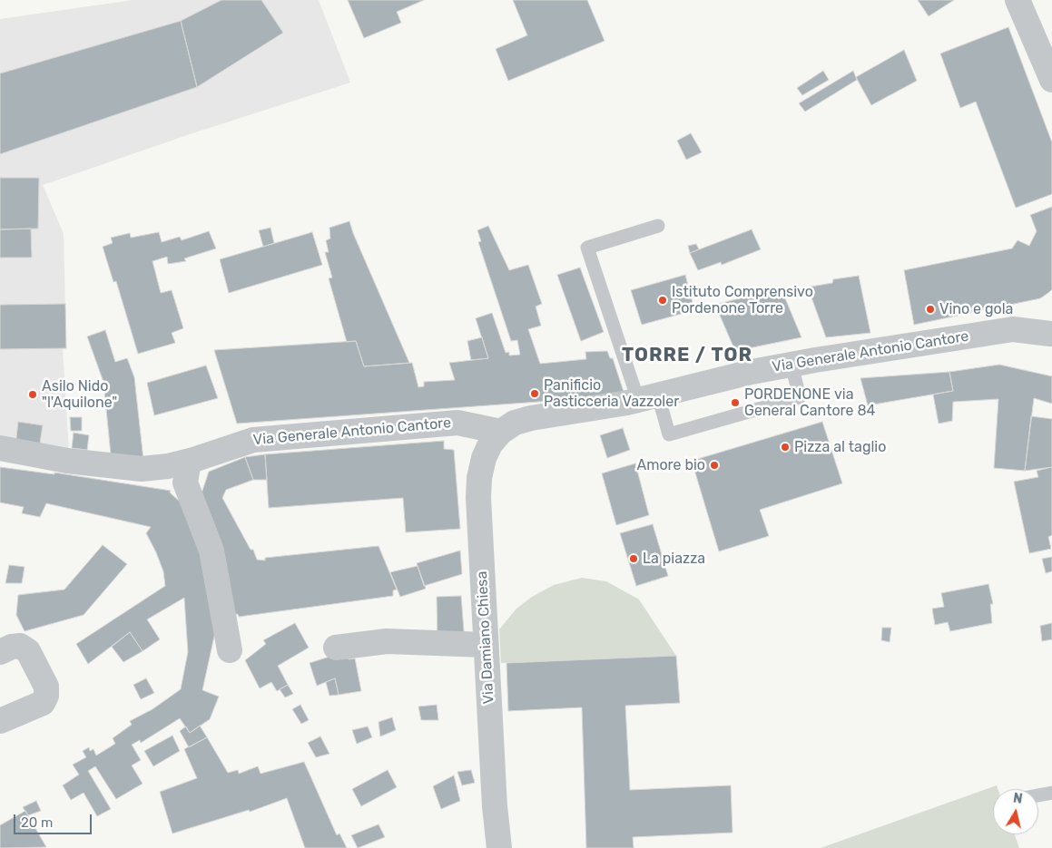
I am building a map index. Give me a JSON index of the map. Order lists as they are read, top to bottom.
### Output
{
  "streets": {
    "street": ["Via Generale Antonio Cantore", "Via Damiano Chiesa"]
  },
  "crossings": [
    ["Via Generale Antonio Cantore", "Via Damiano Chiesa"]
  ],
  "districts": ["TORRE / TOR"],
  "places": [
    "Istituto Comprensivo Pordenone Torre",
    "Vino e gola",
    "Panificio Pasticceria Vazzoler",
    "Asilo Nido \"l'Aquilone\"",
    "PORDENONE via General Cantore 84",
    "Pizza al taglio",
    "Amore bio",
    "La piazza"
  ],
  "scale_bar": "20 m",
  "north": "top"
}
